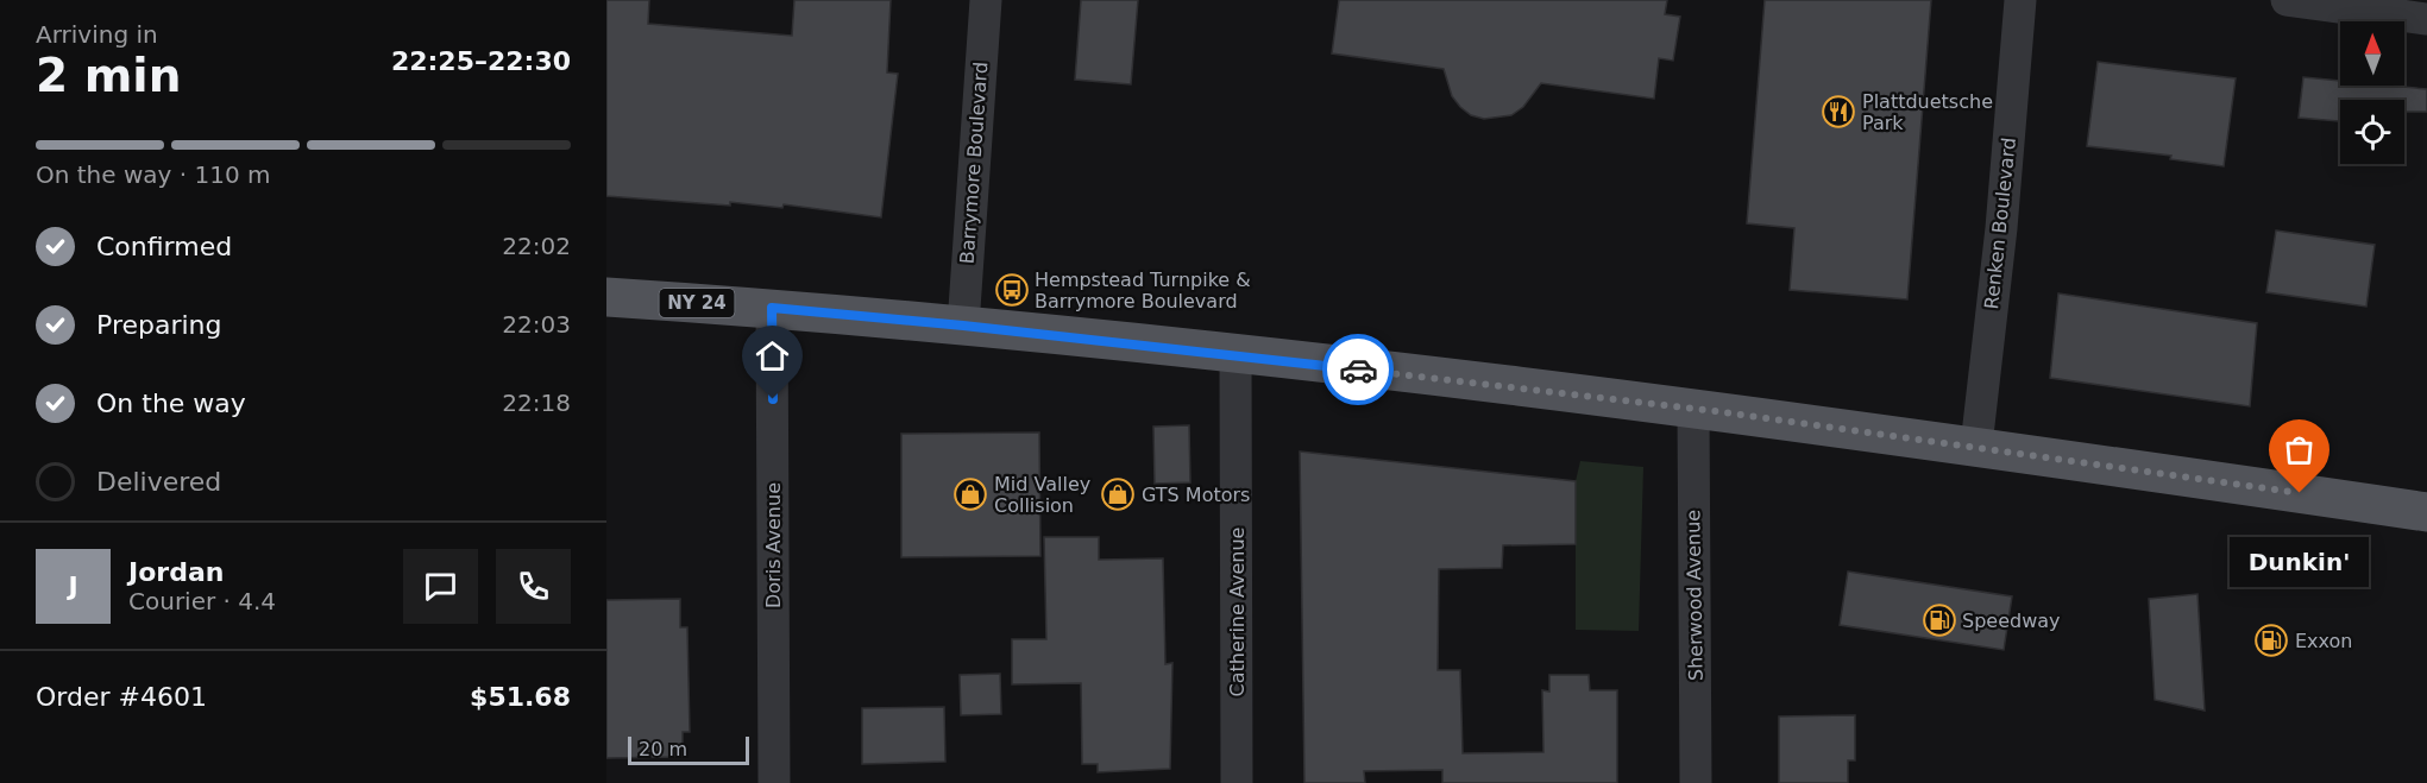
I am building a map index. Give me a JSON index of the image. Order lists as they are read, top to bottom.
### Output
{
  "streets": {
    "main road": ["NY 24"],
    "street": [
      "Barrymore Boulevard",
      "Renken Boulevard",
      "Doris Avenue",
      "Sherwood Avenue",
      "Catherine Avenue"
    ]
  },
  "crossings": [
    ["Barrymore Boulevard", "NY 24"],
    ["Renken Boulevard", "NY 24"],
    ["NY 24", "Doris Avenue"],
    ["NY 24", "Sherwood Avenue"],
    ["NY 24", "Catherine Avenue"]
  ],
  "places": {
    "restaurant": ["Plattduetsche Park"],
    "bus stop": ["Hempstead Turnpike & Barrymore Boulevard"],
    "other": ["Dunkin'"],
    "shop": ["Mid Valley Collision", "GTS Motors"],
    "fuel station": ["Speedway", "Exxon"]
  },
  "scale_bar": "20 m",
  "north": "top",
  "page": {
    "heading": ["2 min", "Arriving in", "22:25–22:30"],
    "panel": [
      "Jordan",
      "Courier · 4.4",
      "Order #4601",
      "$51.68"
    ],
    "bar": "On the way · 110 m",
    "list": [
      ["Confirmed", "22:02"],
      ["Preparing", "22:03"],
      ["On the way", "22:18"],
      "Delivered"
    ],
    "bubble": "Dunkin'",
    "round": "J",
    "scale": "20 m"
  }
}
